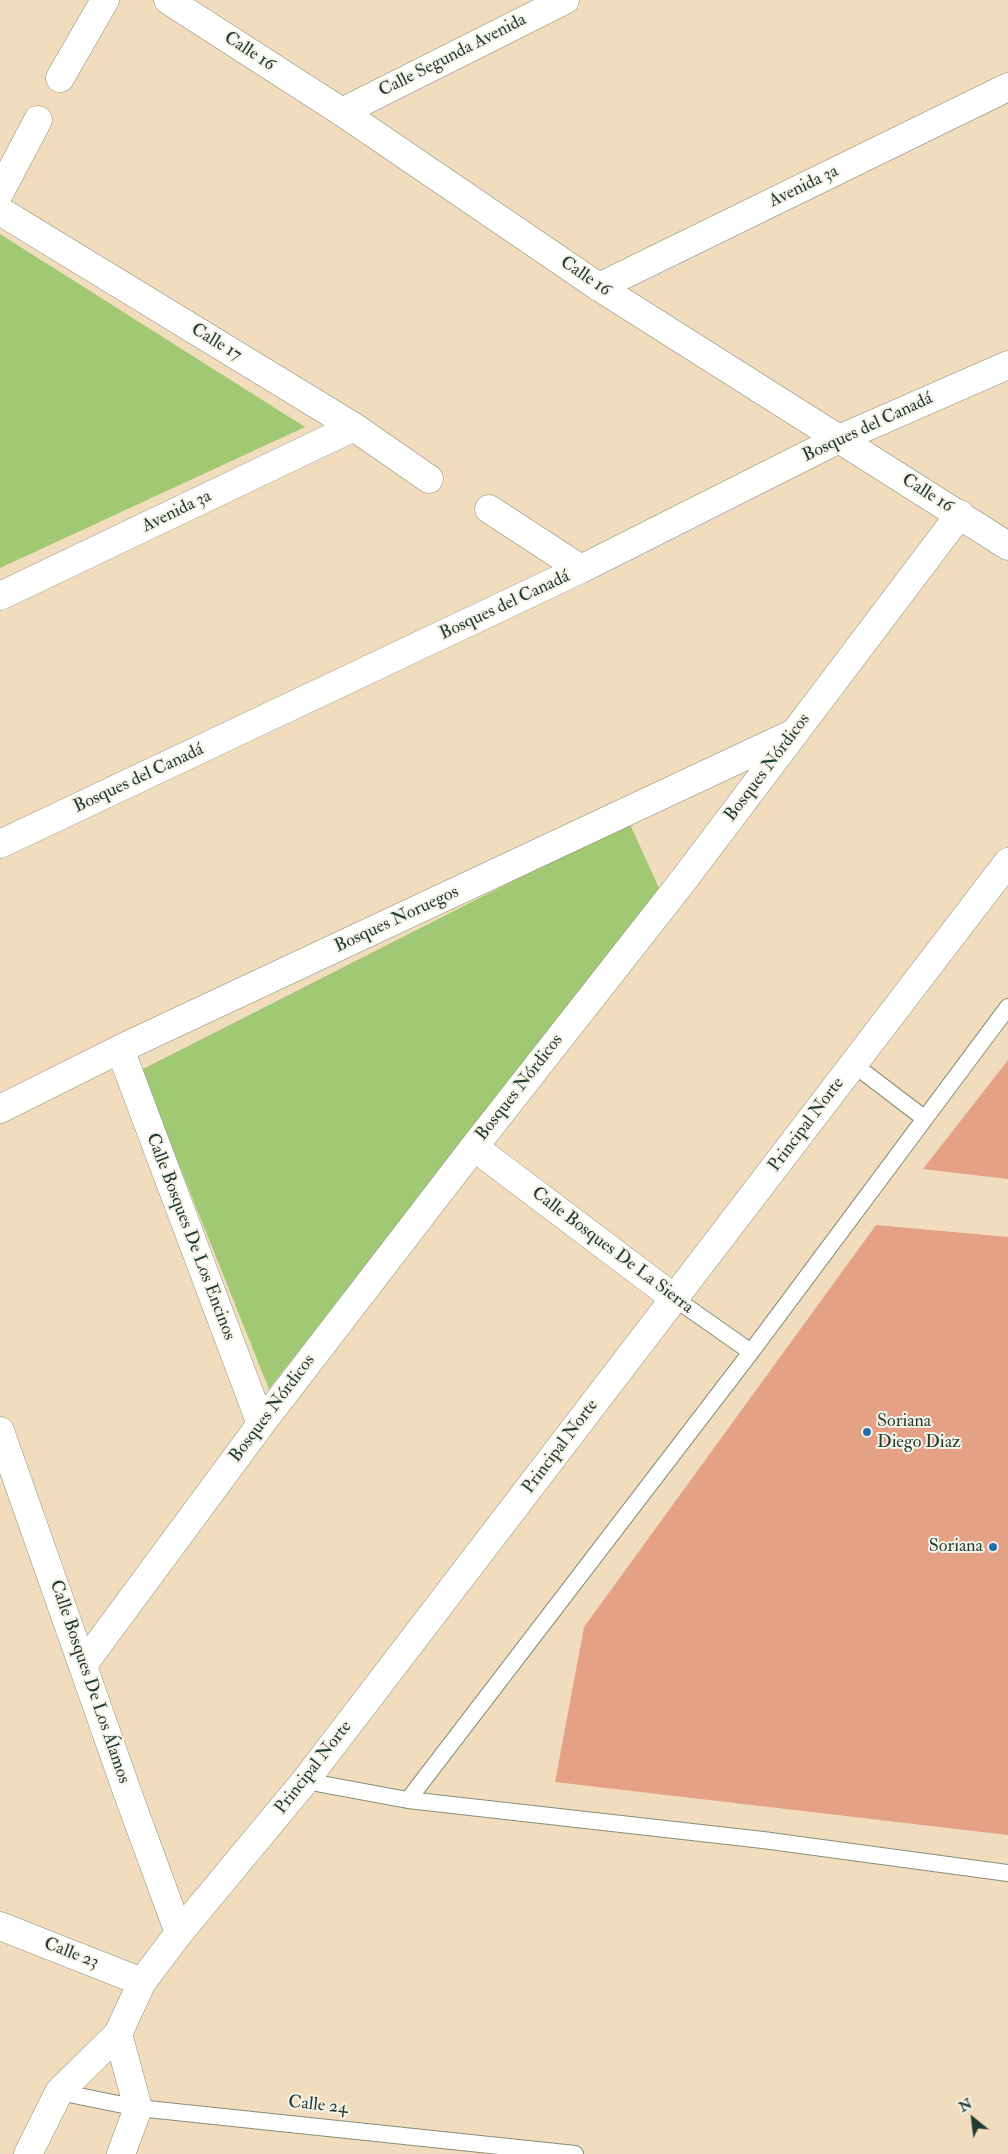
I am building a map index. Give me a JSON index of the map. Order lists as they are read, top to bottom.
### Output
{
  "streets": {
    "street": [
      "Calle 16",
      "Calle Segunda Avenida",
      "Avenida 3a",
      "Calle 17",
      "Bosques del Canadá",
      "Bosques Nórdicos",
      "Bosques Noruegos",
      "Principal Norte",
      "Calle Bosques De Los Encinos",
      "Calle Bosques De La Sierra",
      "Calle Bosques De Los Álamos",
      "Calle 23"
    ],
    "lane": ["Calle 24"]
  },
  "crossings": [
    ["Calle 16", "Calle Segunda Avenida"],
    ["Calle 16", "Avenida 3a"],
    ["Calle 16", "Bosques del Canadá"],
    ["Calle 16", "Bosques Nórdicos"],
    ["Avenida 3a", "Calle 17"],
    ["Bosques Nórdicos", "Bosques Noruegos"],
    ["Bosques Nórdicos", "Calle Bosques De Los Encinos"],
    ["Bosques Nórdicos", "Calle Bosques De La Sierra"],
    ["Bosques Nórdicos", "Calle Bosques De Los Álamos"],
    ["Bosques Noruegos", "Calle Bosques De Los Encinos"],
    ["Principal Norte", "Calle Bosques De La Sierra"],
    ["Principal Norte", "Calle Bosques De Los Álamos"],
    ["Principal Norte", "Calle 23"],
    ["Principal Norte", "Calle 24"]
  ],
  "places": ["Soriana Diego Diaz", "Soriana"],
  "north": "top left"
}
